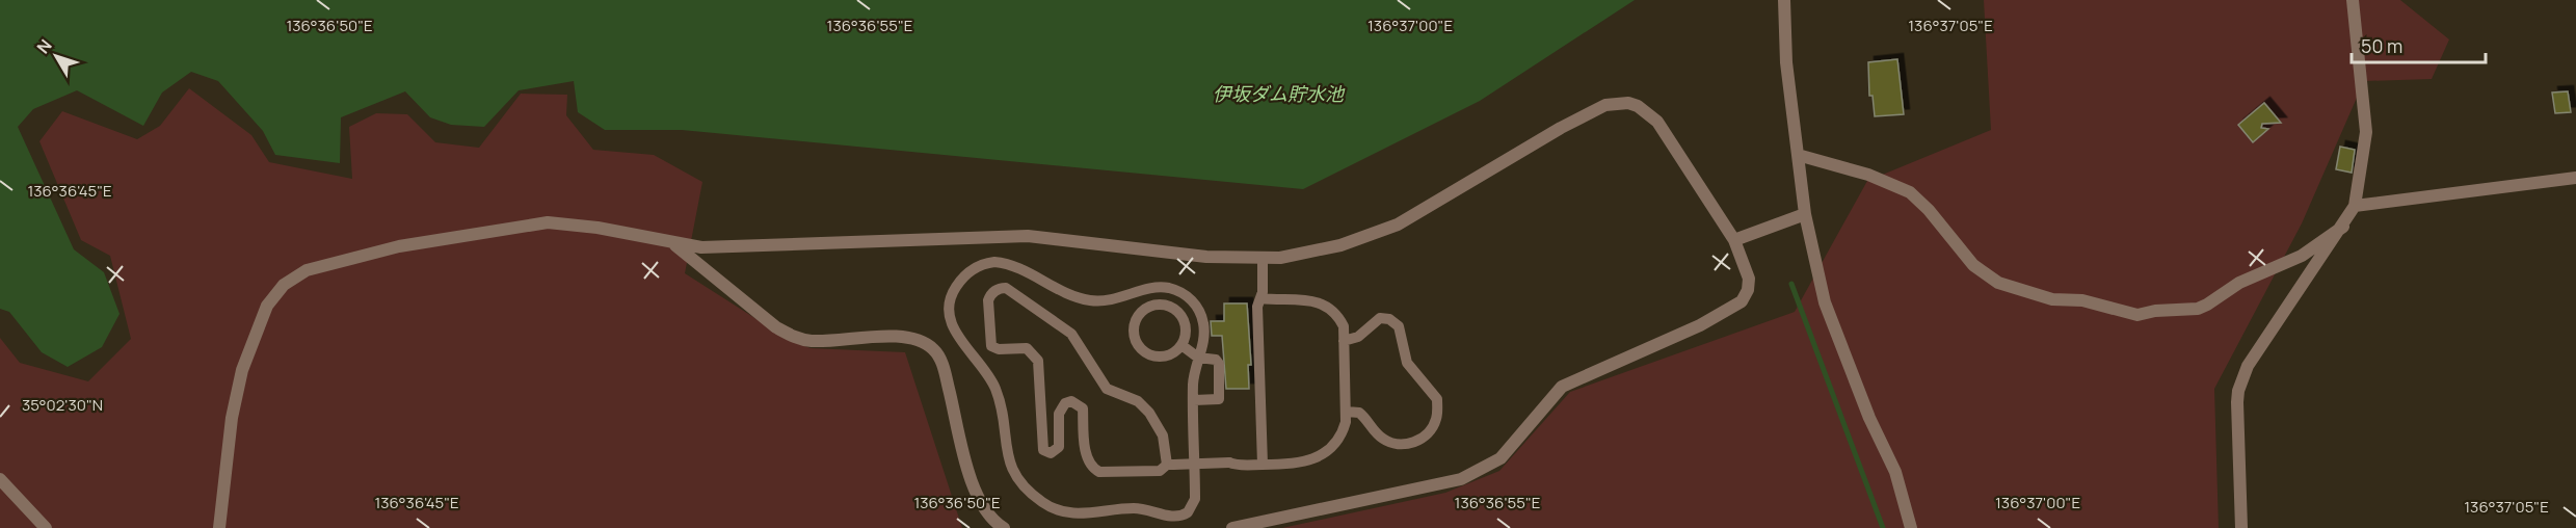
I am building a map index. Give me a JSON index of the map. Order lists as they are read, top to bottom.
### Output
{
  "water": ["伊坂ダム貯水池"],
  "scale_bar": "50 m",
  "north": "top left",
  "coordinates": [
    "136°37'00\"E",
    "136°37'05\"E",
    "136°36'50\"E",
    "136°36'55\"E",
    "136°36'45\"E",
    "35°02'30\"N"
  ]
}
